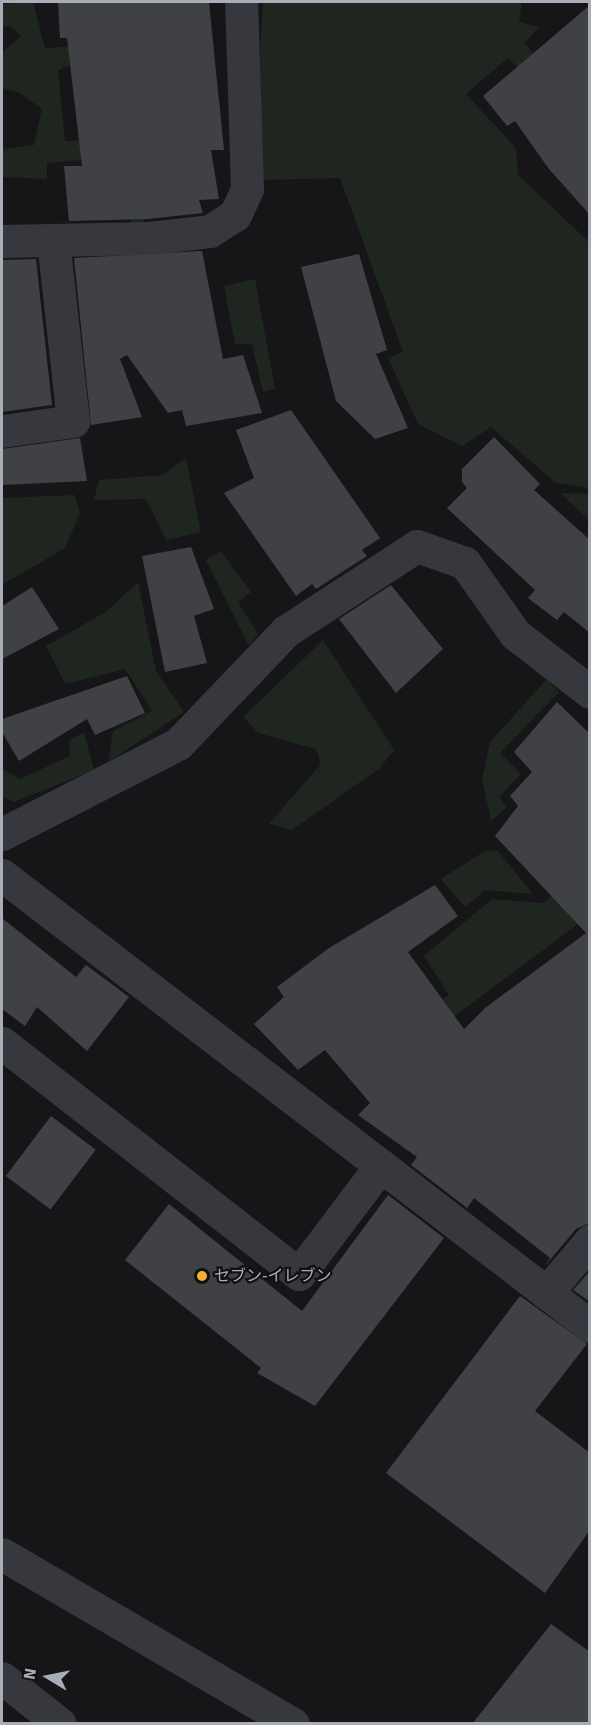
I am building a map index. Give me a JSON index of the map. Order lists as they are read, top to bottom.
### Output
{
  "places": ["セブン-イレブン"],
  "north": "left"
}
